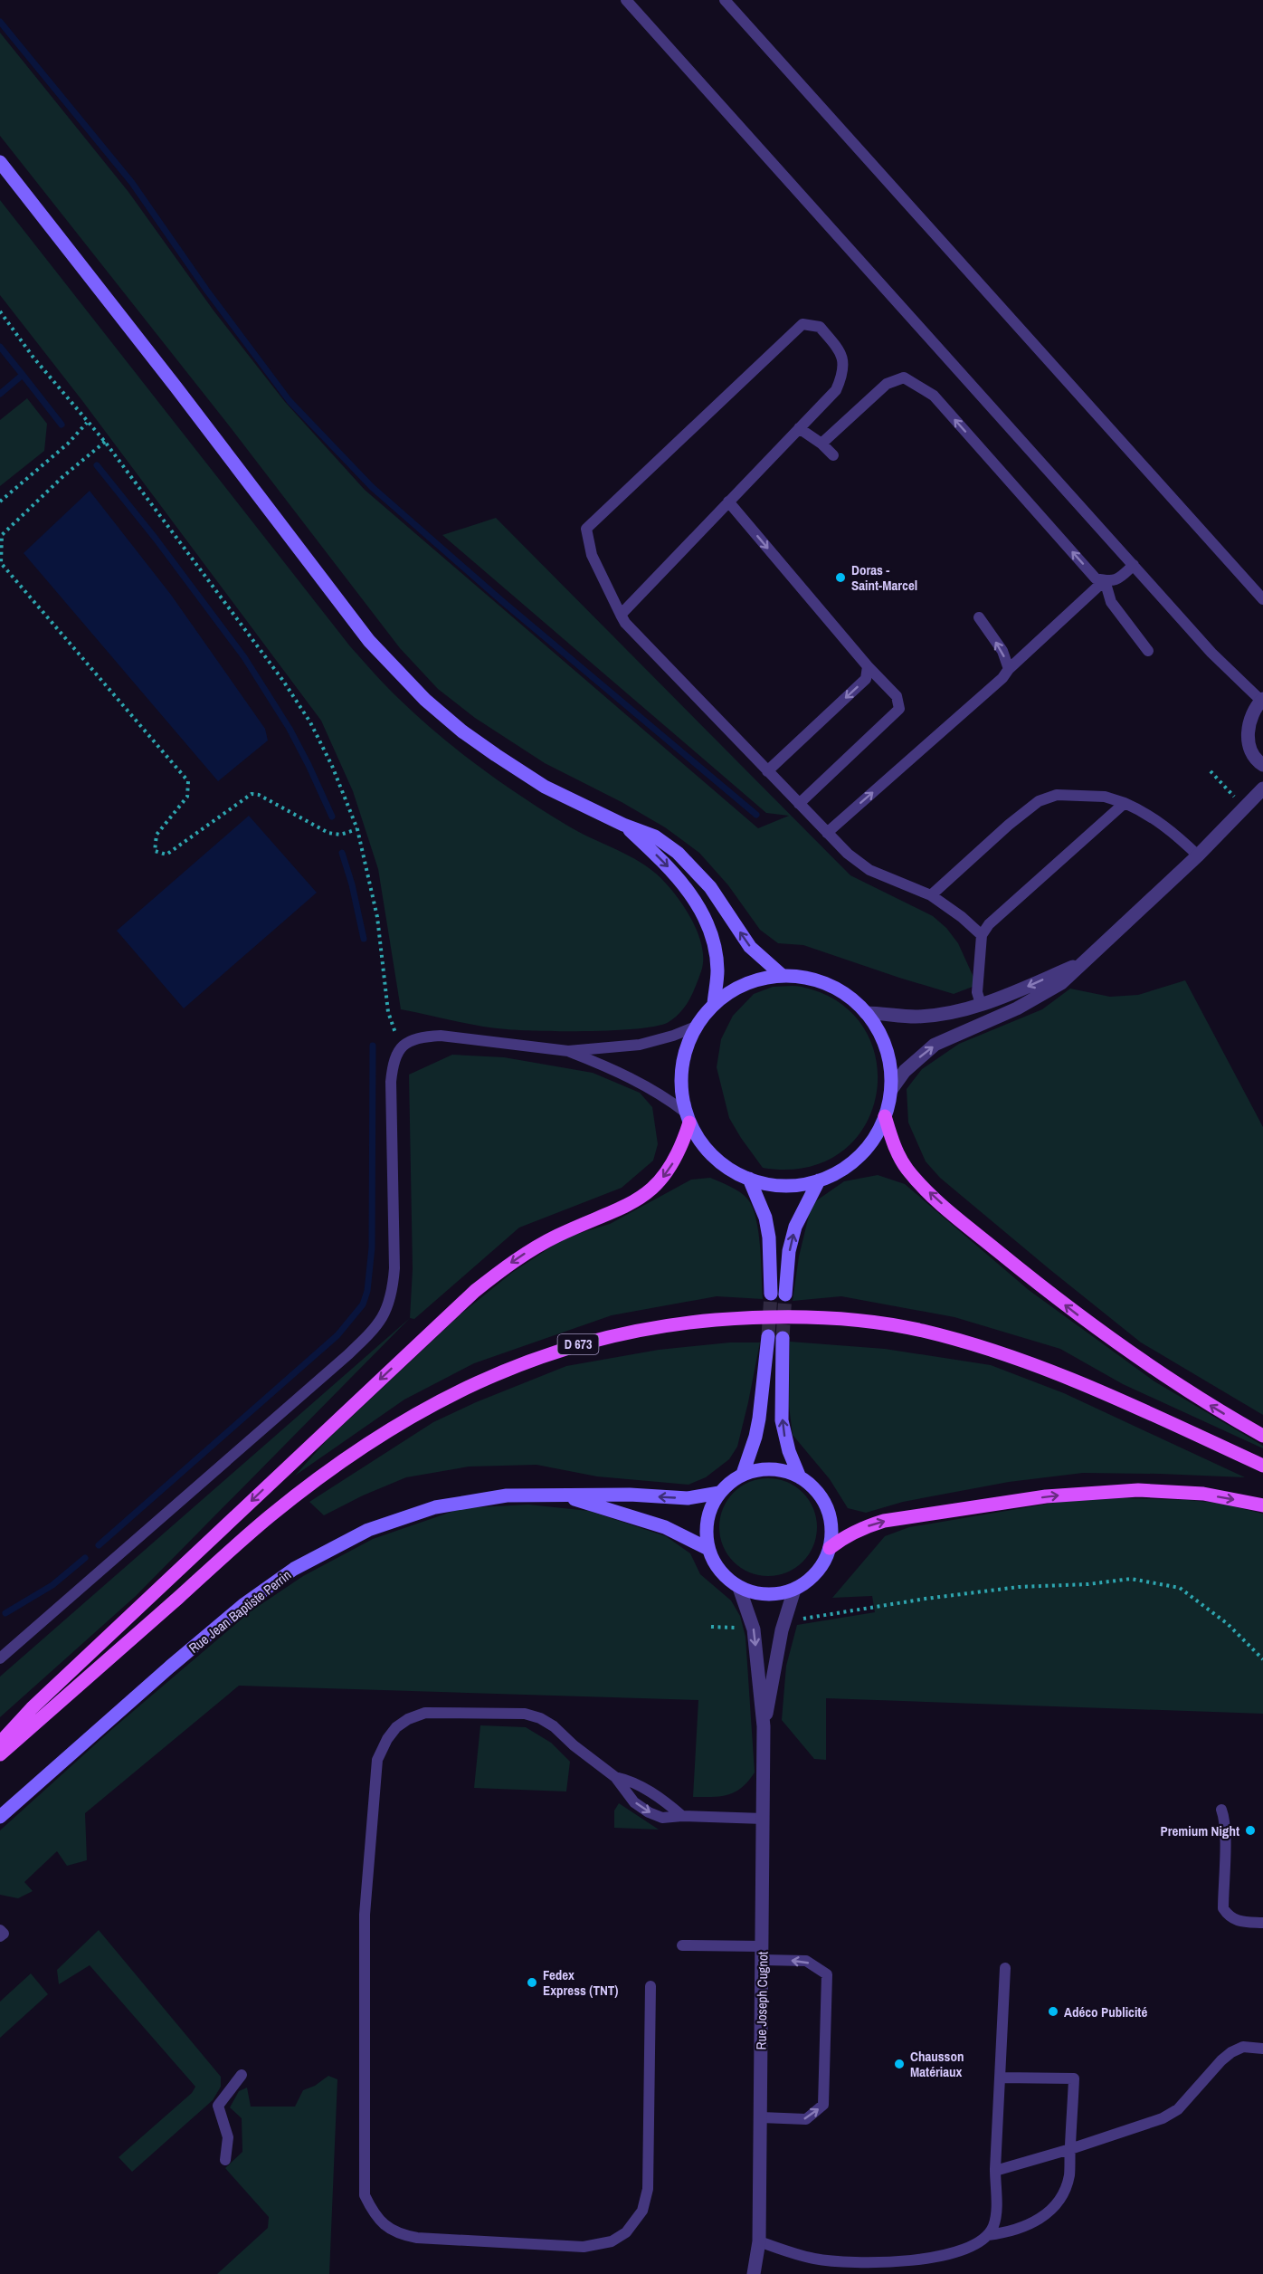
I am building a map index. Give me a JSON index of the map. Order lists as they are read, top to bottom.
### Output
{
  "streets": {
    "main road": ["D 673", "Rue Jean Baptiste Perrin"],
    "street": ["Rue Joseph Cugnot"]
  },
  "crossings": [
    ["Rue Jean Baptiste Perrin", "Rue Joseph Cugnot"]
  ],
  "places": [
    "Doras - Saint-Marcel",
    "Premium Night",
    "Fedex Express (TNT)",
    "Adéco Publicité",
    "Chausson Matériaux"
  ]
}
